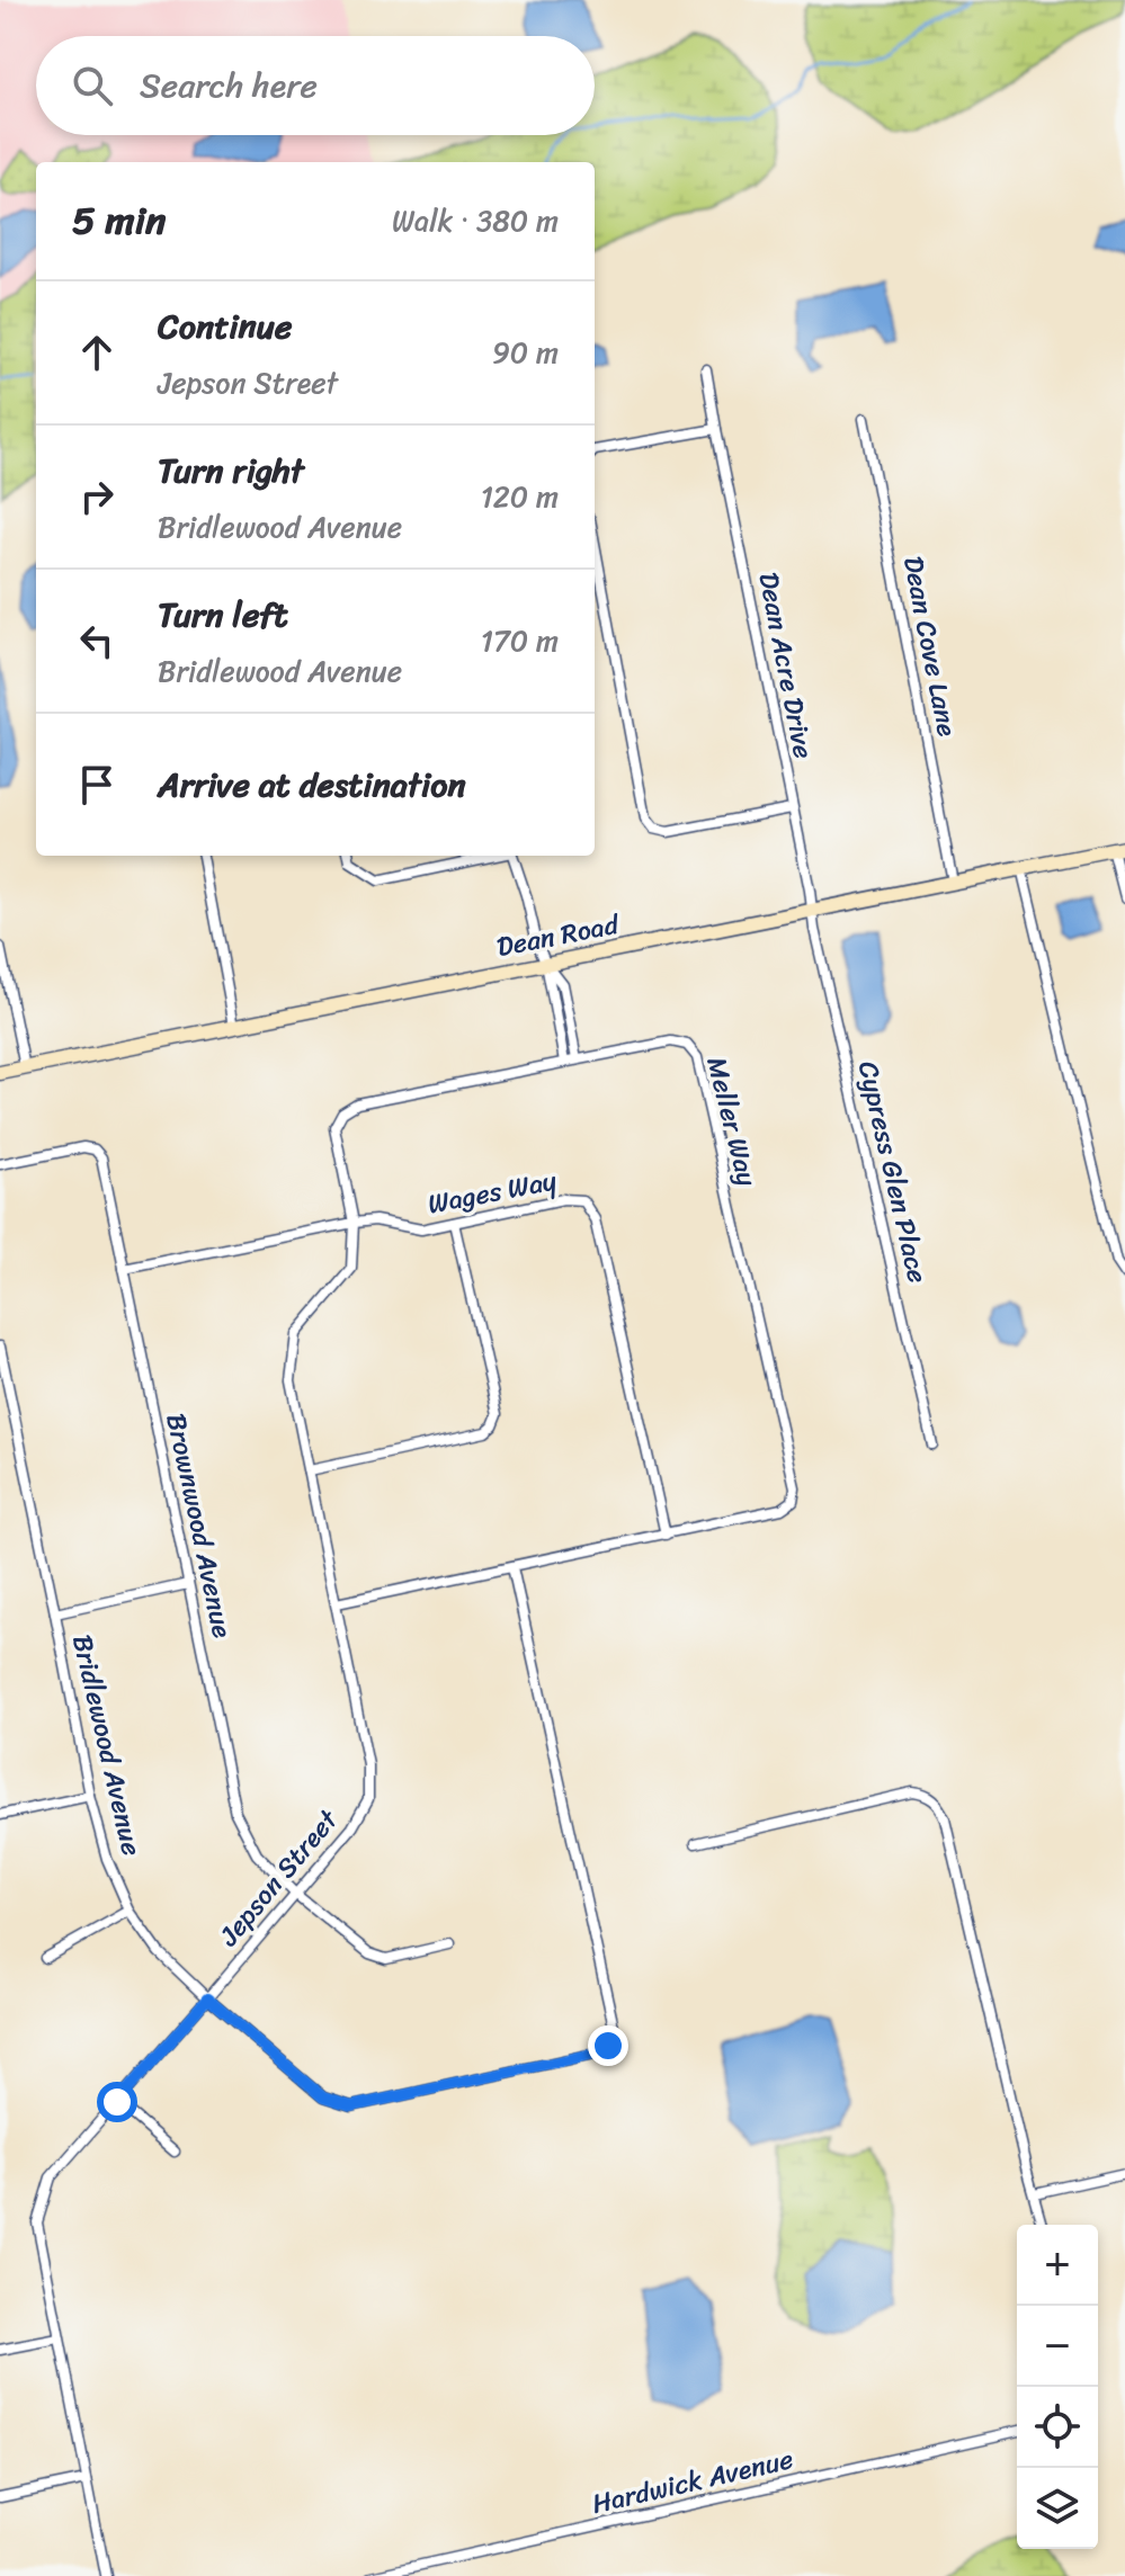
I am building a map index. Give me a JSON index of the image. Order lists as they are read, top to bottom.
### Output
{
  "streets": {
    "main road": ["Dean Road"],
    "street": [
      "Dean Cove Lane",
      "Dean Acre Drive",
      "Meller Way",
      "Cypress Glen Place",
      "Wages Way",
      "Brownwood Avenue",
      "Bridlewood Avenue",
      "Jepson Street",
      "Hardwick Avenue"
    ]
  },
  "crossings": [
    ["Dean Cove Lane", "Dean Road"],
    ["Dean Acre Drive", "Dean Road"],
    ["Dean Acre Drive", "Cypress Glen Place"],
    ["Dean Road", "Cypress Glen Place"],
    ["Meller Way", "Wages Way"],
    ["Meller Way", "Jepson Street"],
    ["Wages Way", "Brownwood Avenue"],
    ["Wages Way", "Jepson Street"],
    ["Brownwood Avenue", "Jepson Street"],
    ["Bridlewood Avenue", "Jepson Street"]
  ],
  "page": {
    "search": "Search here",
    "heading": ["5 min", "Walk · 380 m"],
    "list": [
      ["Continue", "Jepson Street", "90 m"],
      ["Turn right", "Bridlewood Avenue", "120 m"],
      ["Turn left", "Bridlewood Avenue", "170 m"],
      "Arrive at destination"
    ],
    "map_buttons": ["+", "−"]
  }
}
